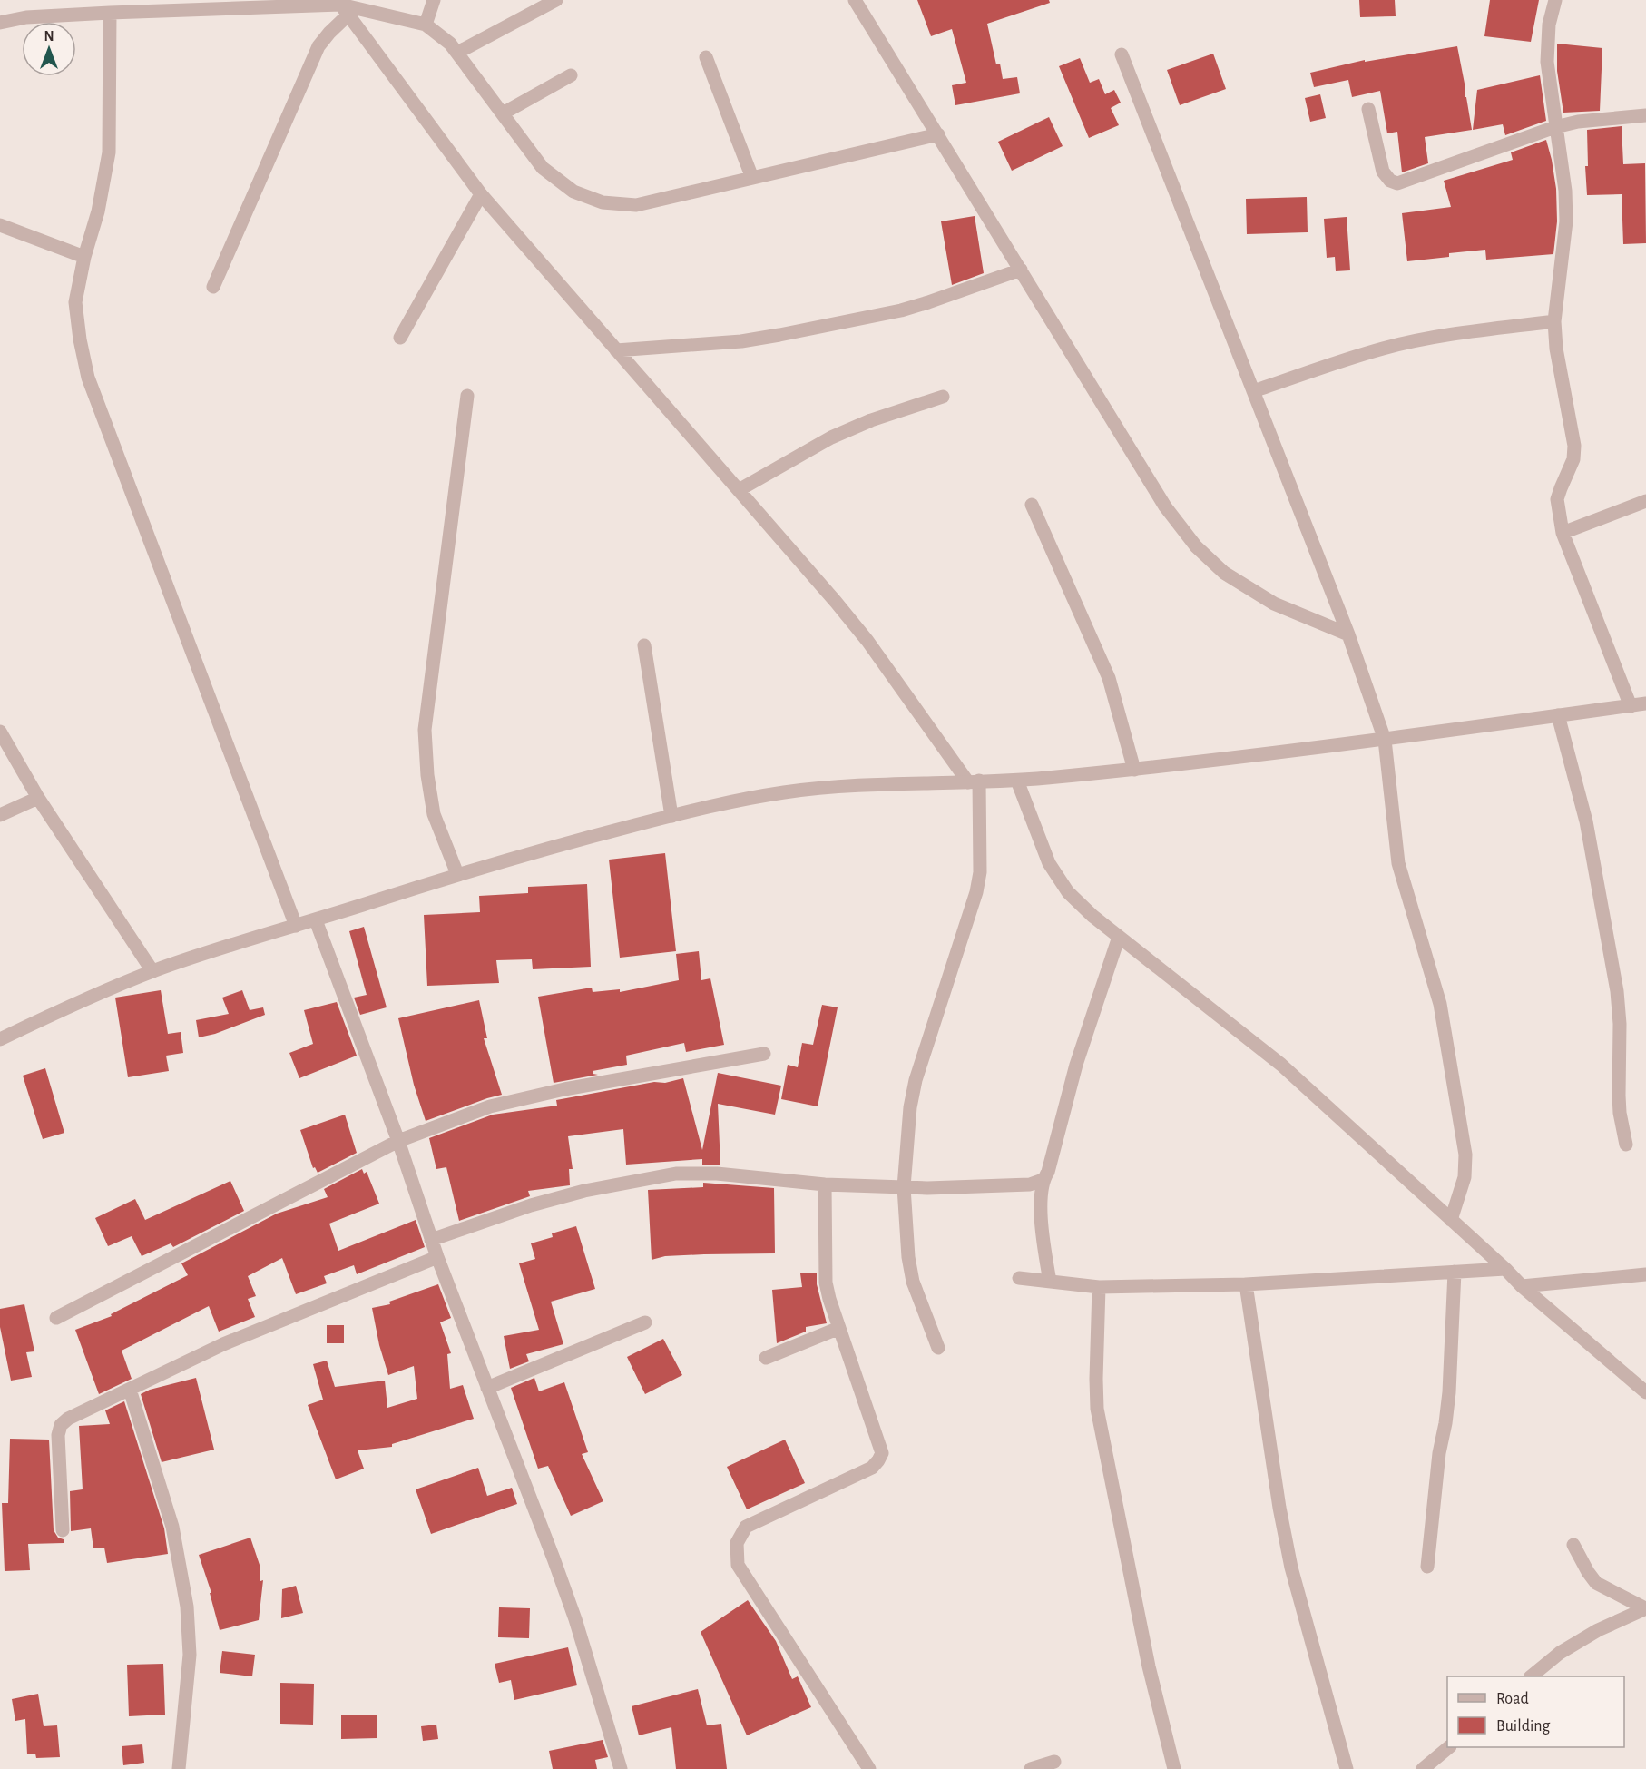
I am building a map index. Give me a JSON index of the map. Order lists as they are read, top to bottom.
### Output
{
  "legend": ["Road", "Building"],
  "north": "top"
}
